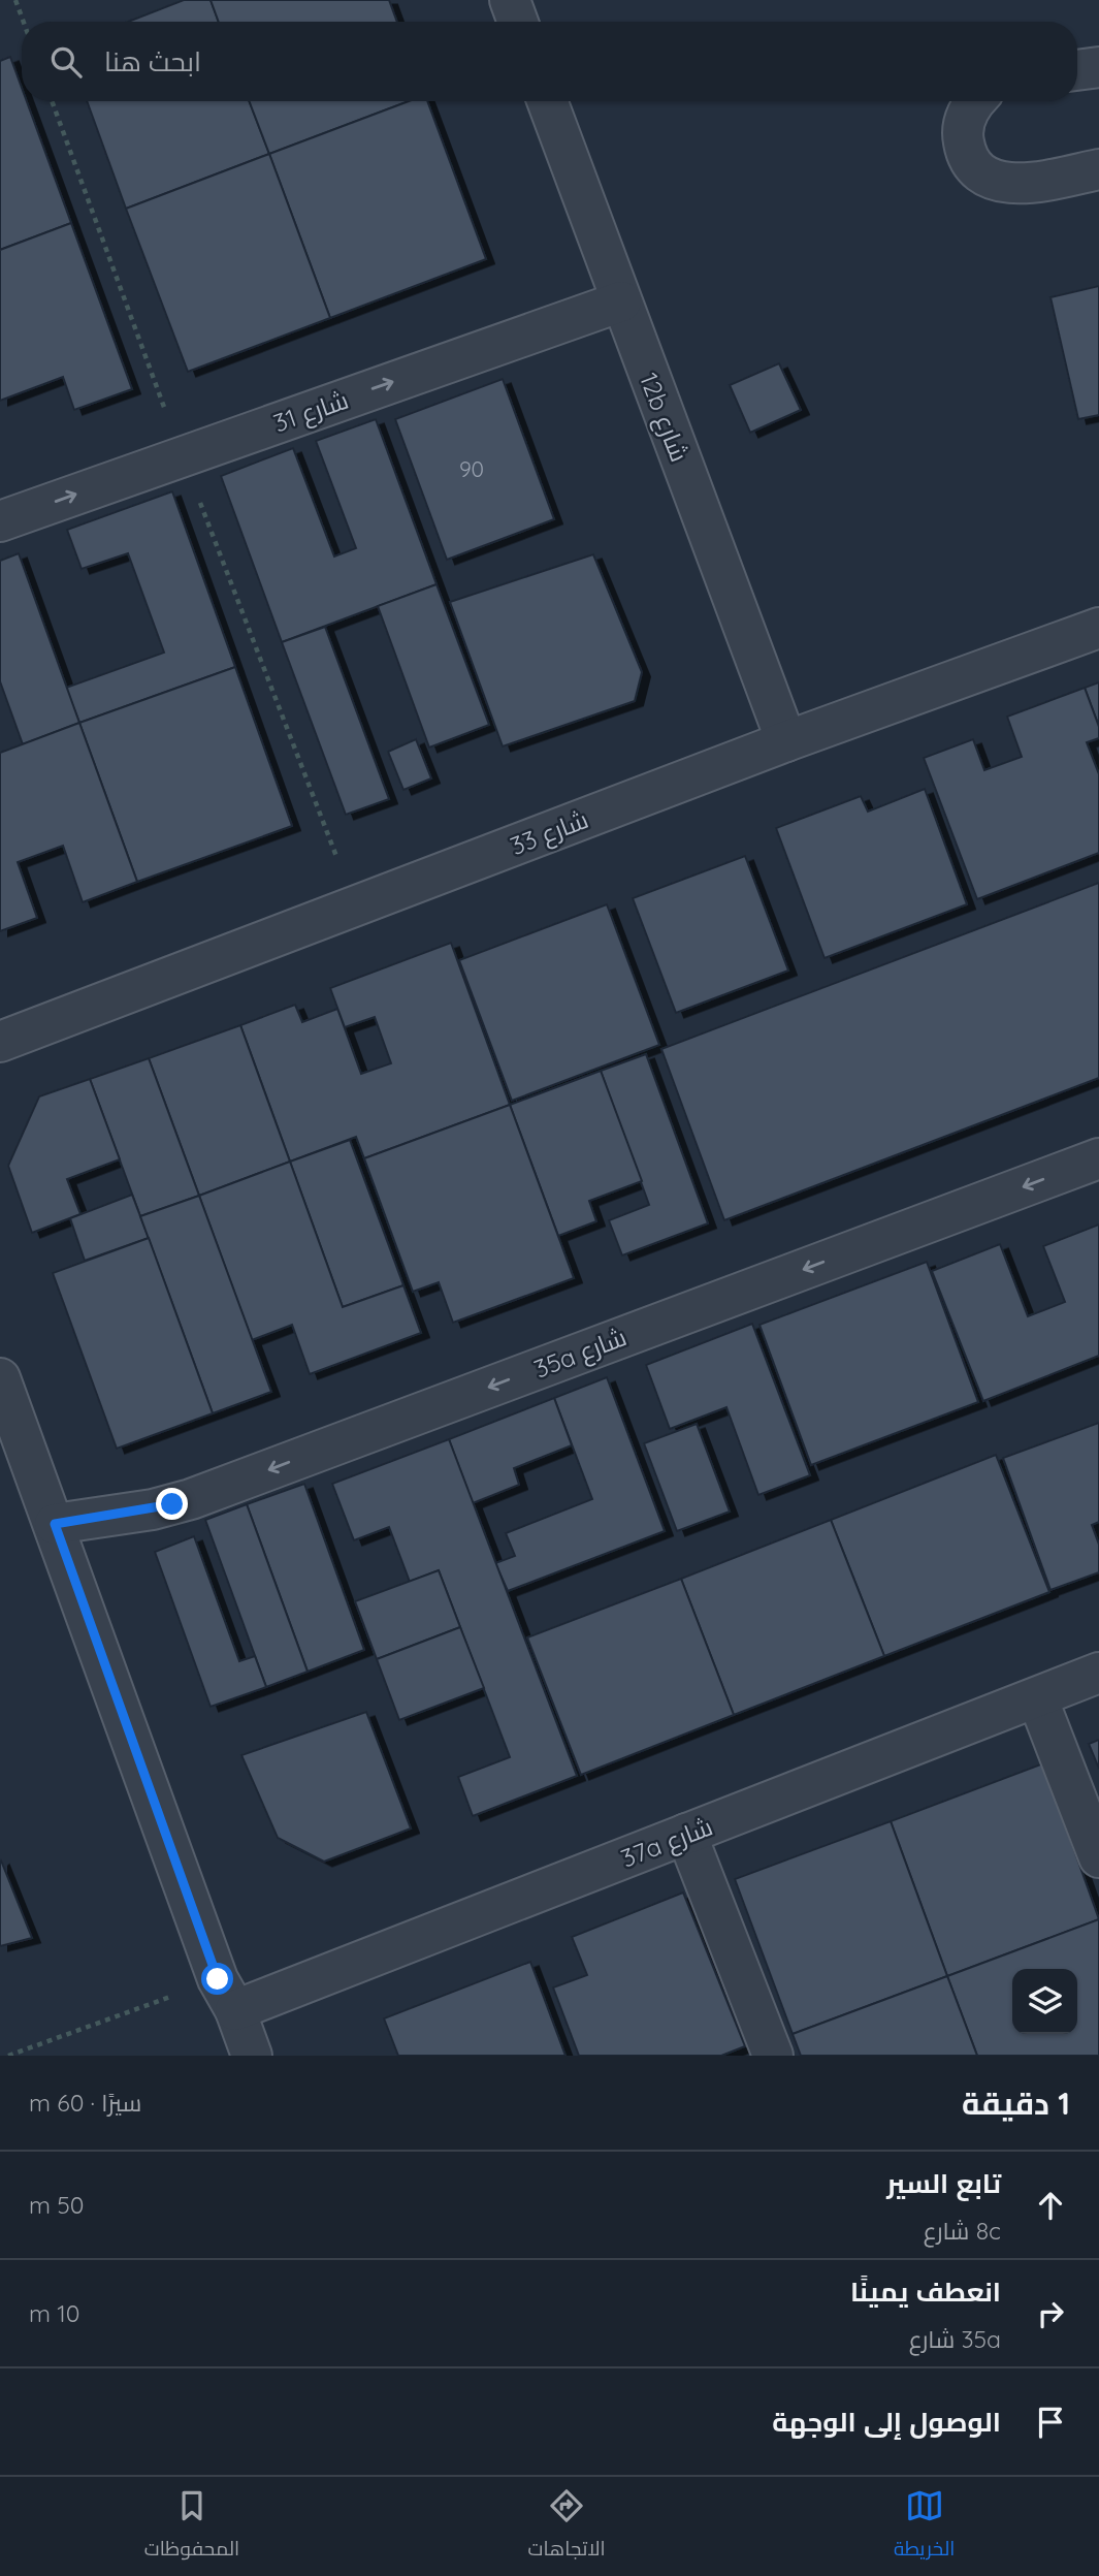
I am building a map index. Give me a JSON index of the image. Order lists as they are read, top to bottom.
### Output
{
  "streets": {
    "street": [
      "شارع 31",
      "12b شارع",
      "شارع 33",
      "35a شارع",
      "37a شارع"
    ]
  },
  "crossings": [
    ["شارع 31", "12b شارع"],
    ["12b شارع", "شارع 33"]
  ],
  "one_way": ["شارع 31", "35a شارع"],
  "house_numbers": ["90"],
  "page": {
    "search": "ابحث هنا",
    "heading": ["1 دقيقة", "سيرًا · 60 m"],
    "list": [
      ["تابع السير", "8c شارع", "50 m"],
      ["انعطف يمينًا", "35a شارع", "10 m"],
      "الوصول إلى الوجهة"
    ],
    "nav": ["الخريطة", "الاتجاهات", "المحفوظات"]
  }
}
